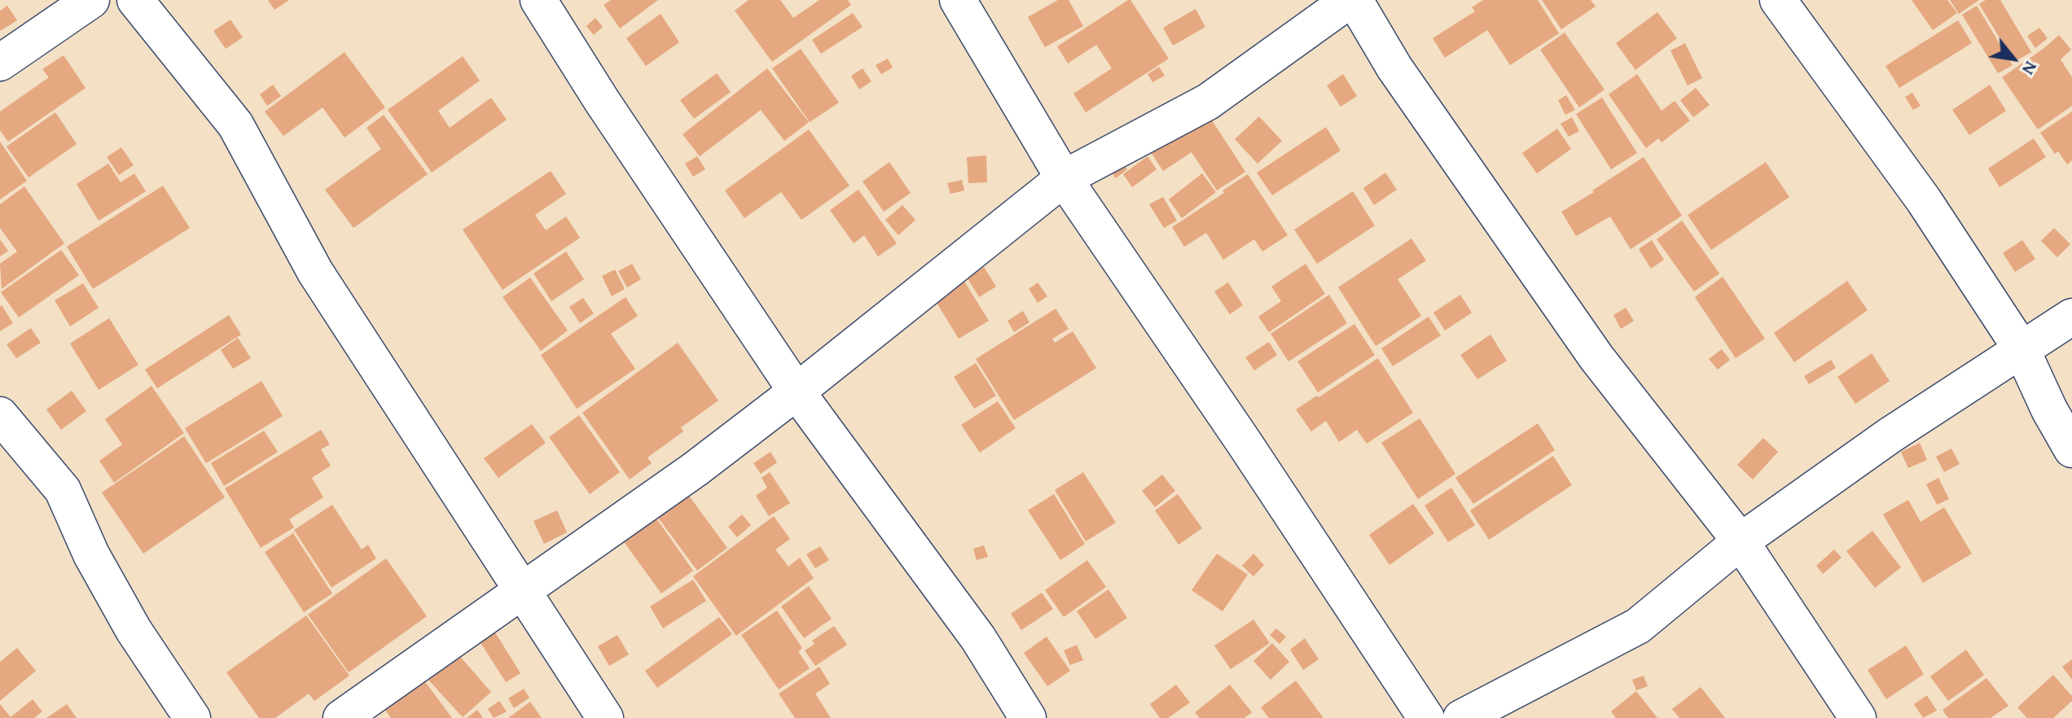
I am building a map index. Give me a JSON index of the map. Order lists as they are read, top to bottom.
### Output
{
  "north": "bottom right"
}
